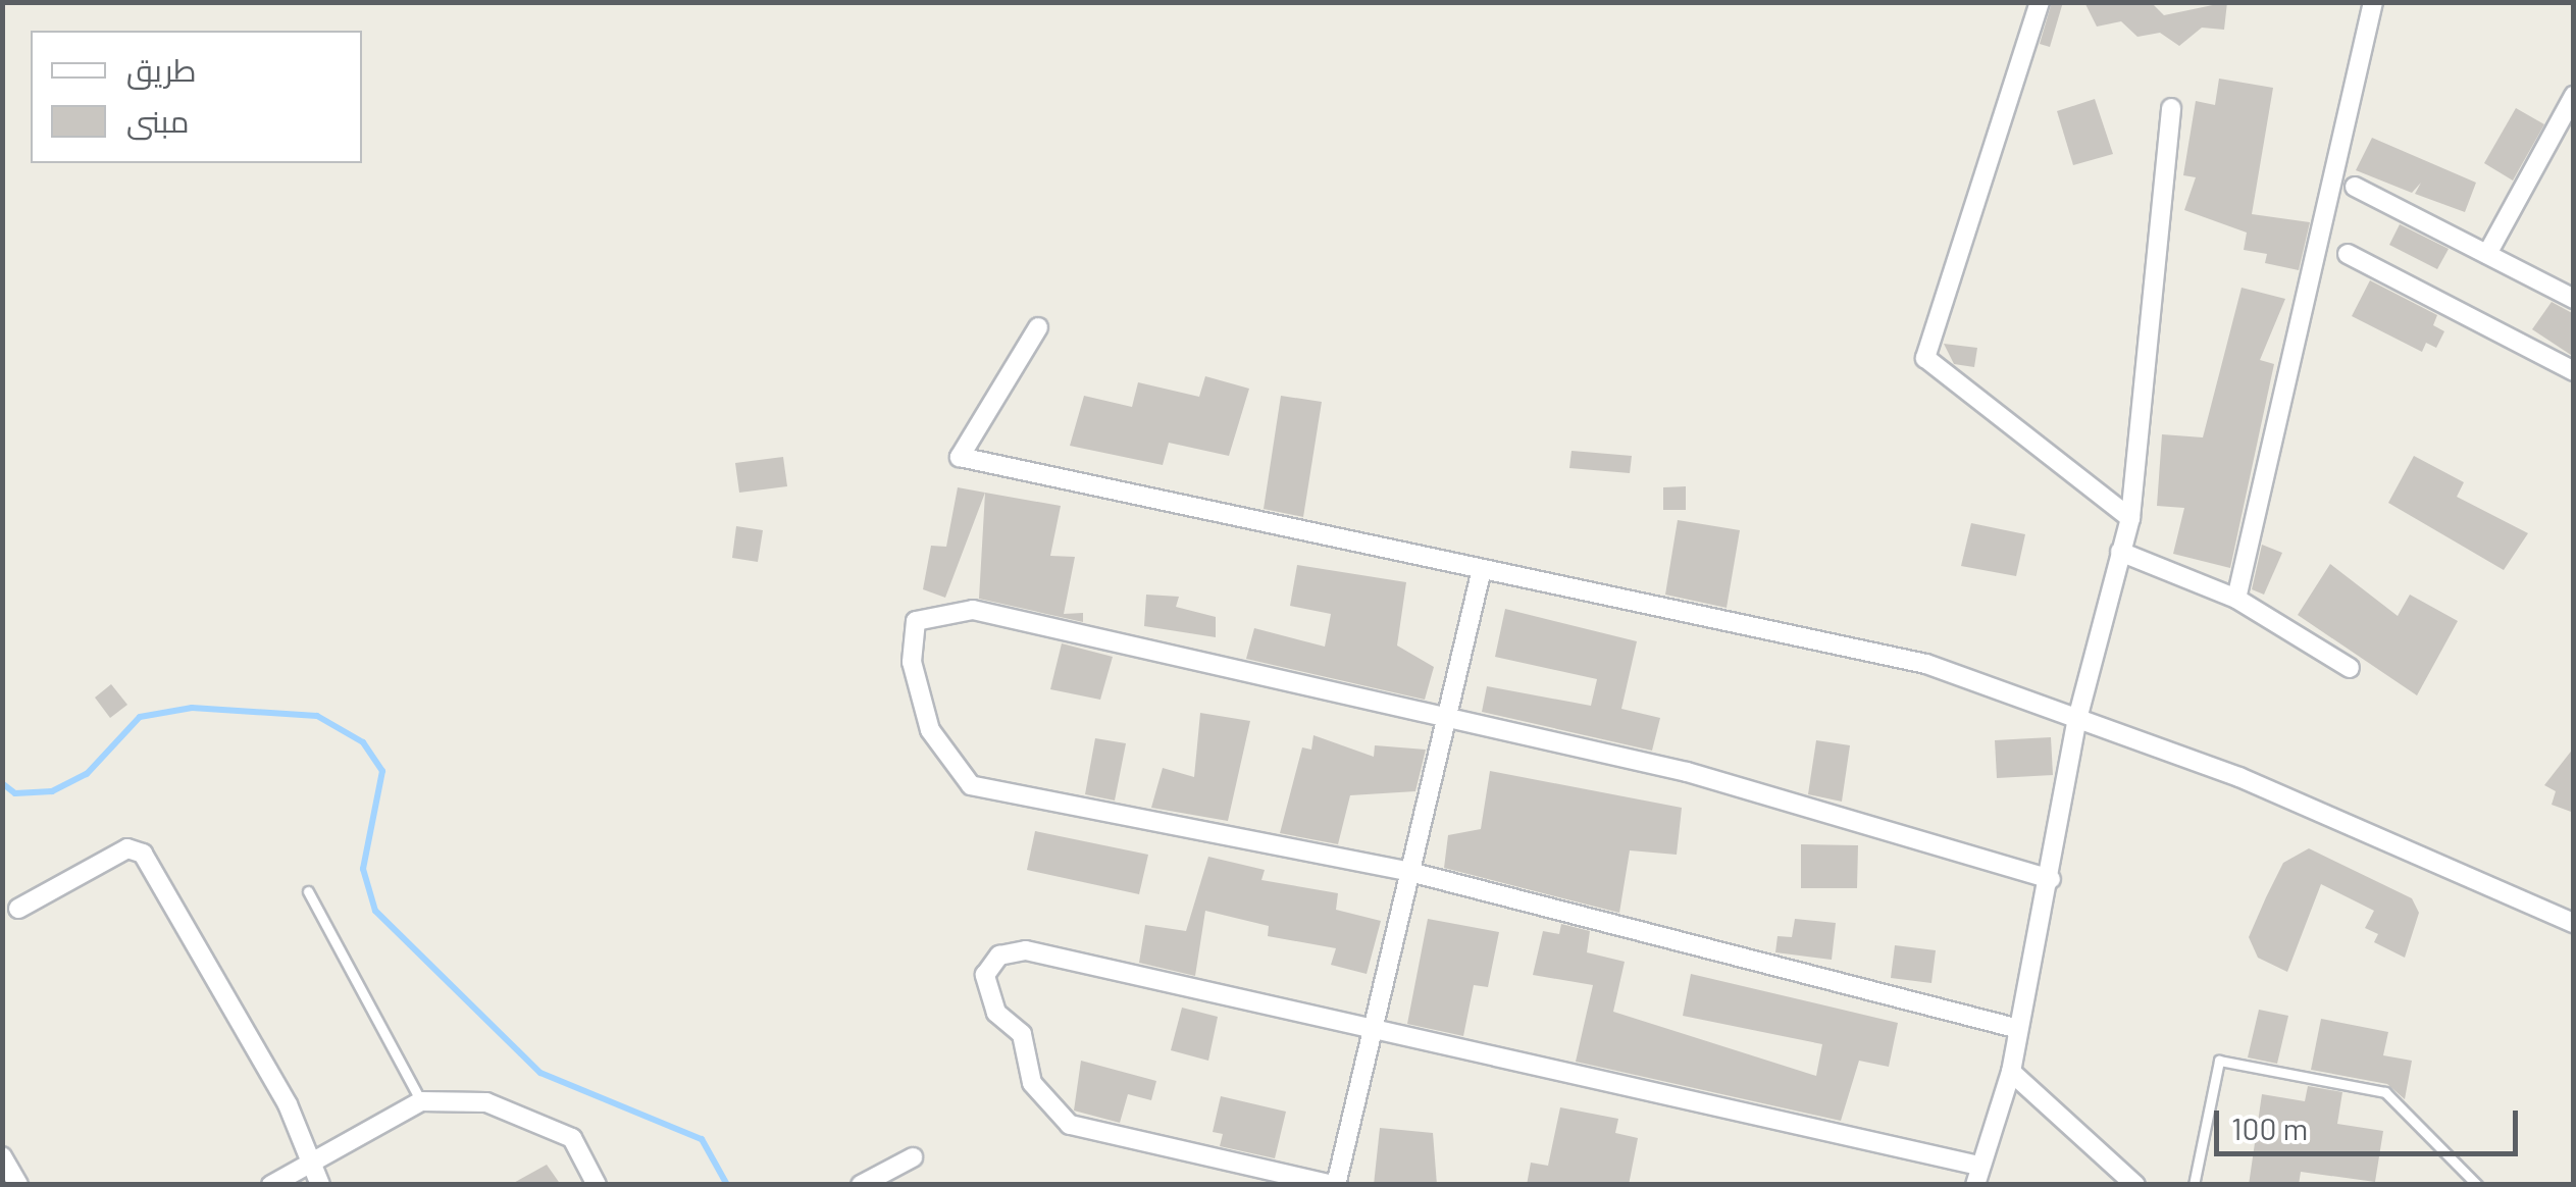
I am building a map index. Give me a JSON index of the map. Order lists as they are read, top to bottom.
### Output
{
  "legend": ["طريق", "مبنى"],
  "scale_bar": "100 m"
}
